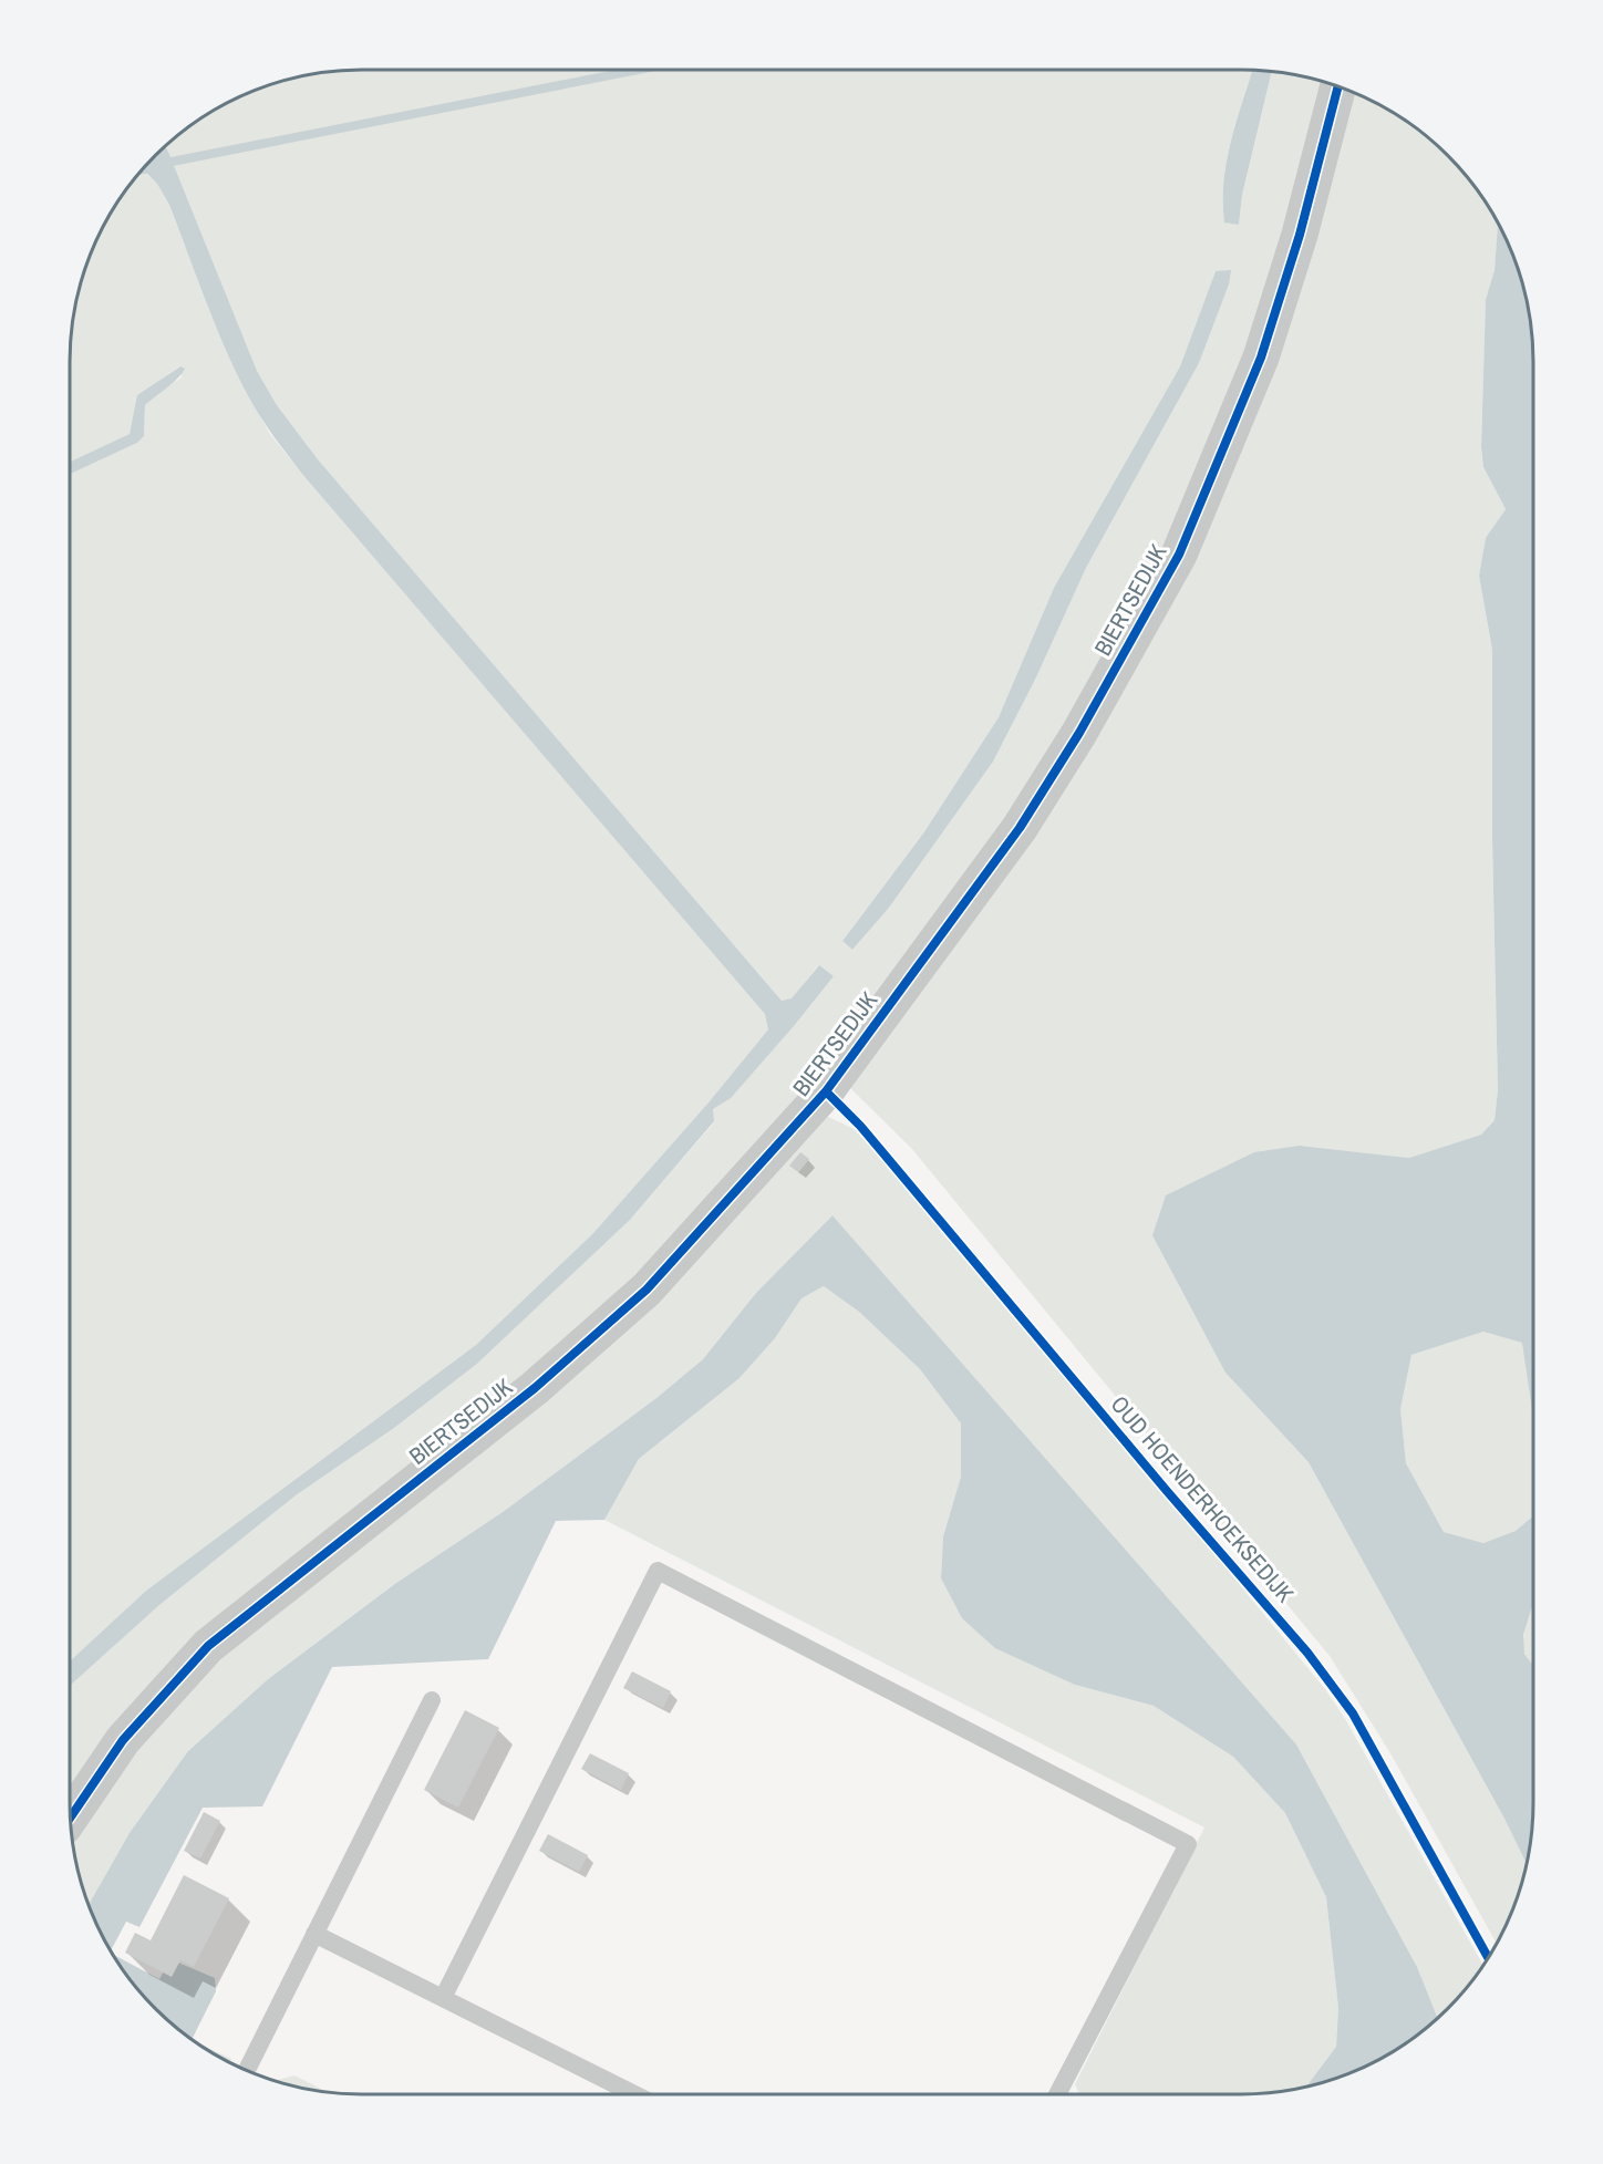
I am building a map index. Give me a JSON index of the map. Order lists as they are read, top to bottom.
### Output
{
  "streets": {
    "street": ["BIERTSEDIJK"],
    "cycle path": ["OUD HOENDERHOEKSEDIJK"]
  }
}
